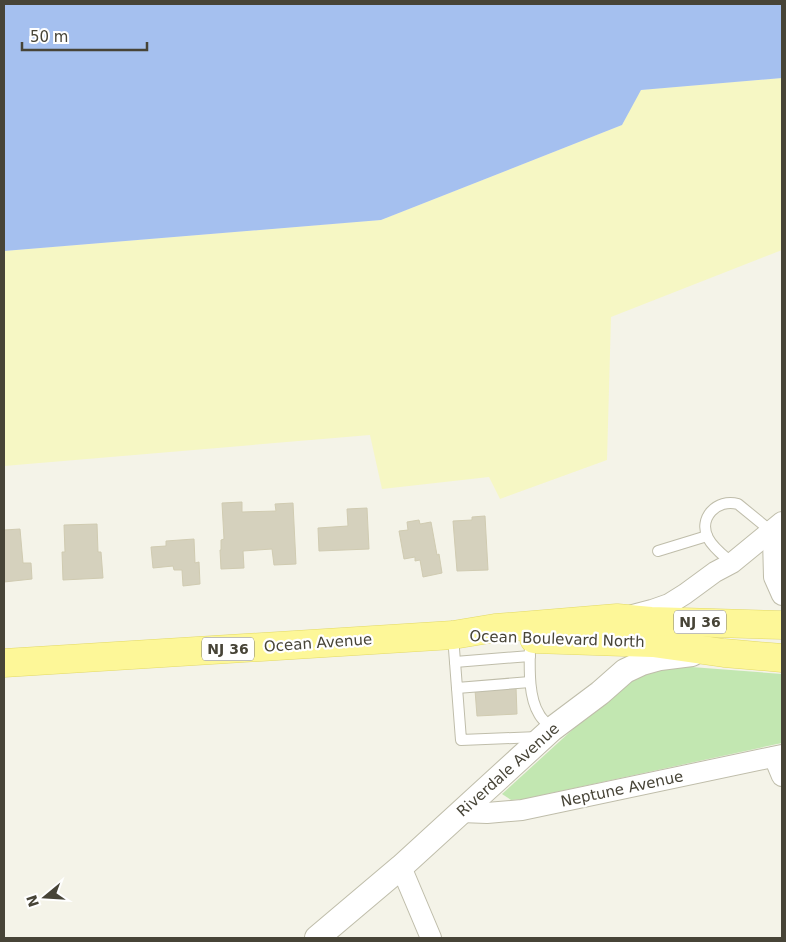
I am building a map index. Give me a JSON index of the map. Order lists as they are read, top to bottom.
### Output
{
  "streets": {
    "main road": ["NJ 36", "Ocean Boulevard North", "Ocean Avenue"],
    "street": ["Riverdale Avenue", "Neptune Avenue"]
  },
  "crossings": [
    ["Ocean Boulevard North", "Ocean Avenue"],
    ["Ocean Boulevard North", "Riverdale Avenue"],
    ["Riverdale Avenue", "Neptune Avenue"]
  ],
  "scale_bar": "50 m",
  "north": "left"
}
